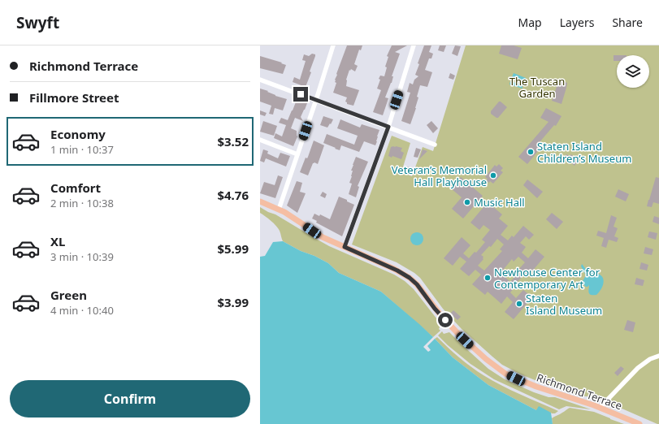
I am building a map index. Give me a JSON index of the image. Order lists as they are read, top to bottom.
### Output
{
  "streets": {
    "main road": ["Richmond Terrace"]
  },
  "parks": ["The Tuscan Garden"],
  "places": [
    "Staten Island Children’s Museum",
    "Veteran’s Memorial Hall Playhouse",
    "Music Hall",
    "Newhouse Center for Contemporary Art",
    "Staten Island Museum"
  ],
  "page": {
    "header": "Swyft",
    "nav": ["Map", "Layers", "Share"],
    "banner": ["Richmond Terrace", "Fillmore Street"],
    "list": [
      {
        "name": "Economy",
        "note": "1 min · 10:37",
        "value": "$3.52"
      },
      {
        "name": "Comfort",
        "note": "2 min · 10:38",
        "value": "$4.76"
      },
      {
        "name": "XL",
        "note": "3 min · 10:39",
        "value": "$5.99"
      },
      {
        "name": "Green",
        "note": "4 min · 10:40",
        "value": "$3.99"
      }
    ],
    "buttons": "Confirm"
  }
}
